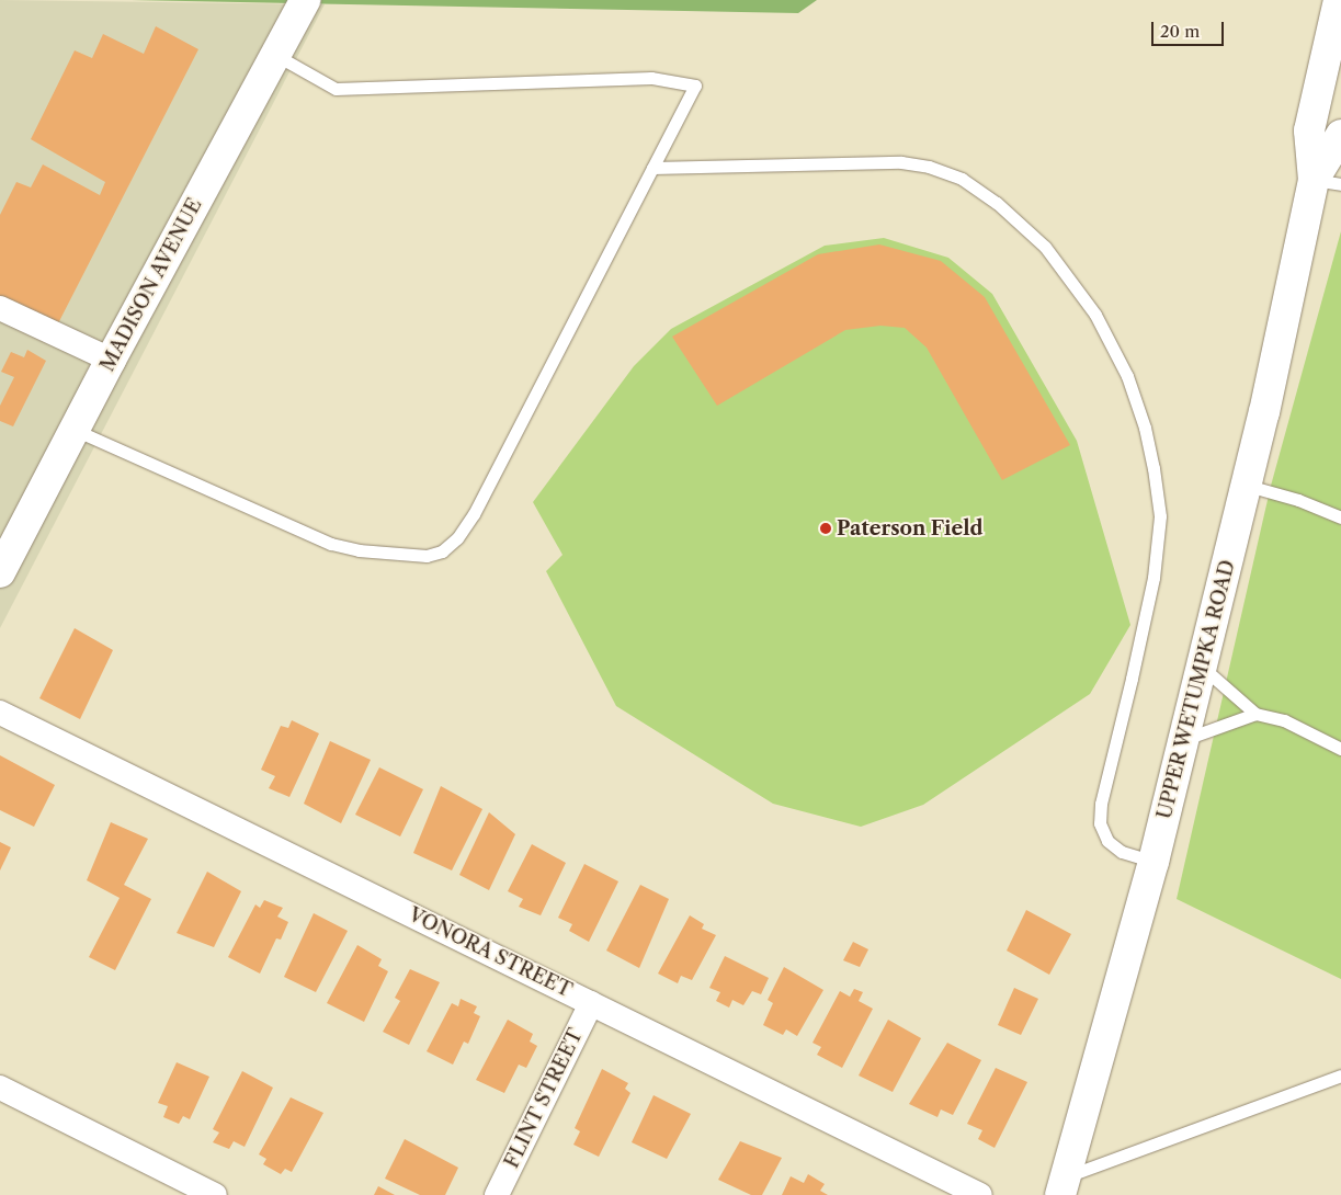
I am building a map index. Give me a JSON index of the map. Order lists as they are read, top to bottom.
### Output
{
  "streets": {
    "main road": ["MADISON AVENUE", "UPPER WETUMPKA ROAD"],
    "street": ["VONORA STREET", "FLINT STREET"]
  },
  "crossings": [
    ["VONORA STREET", "FLINT STREET"]
  ],
  "places": ["Paterson Field"],
  "scale_bar": "20 m"
}
